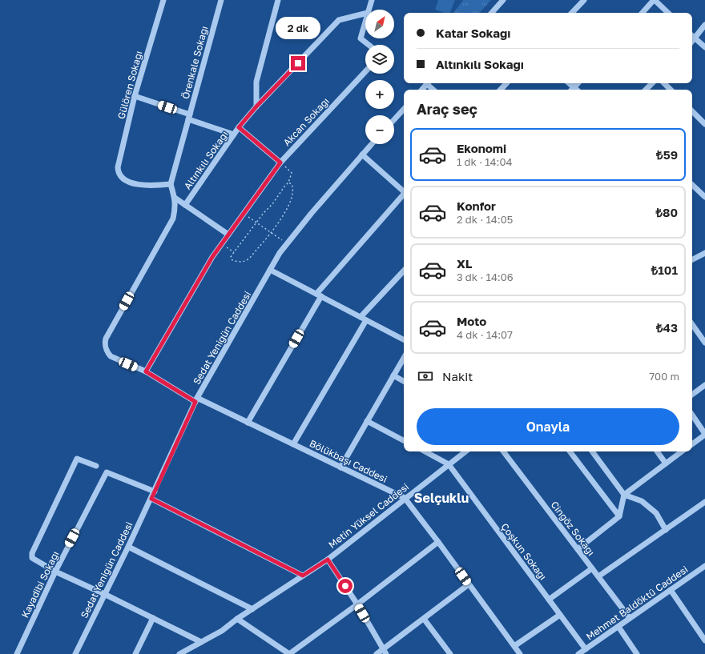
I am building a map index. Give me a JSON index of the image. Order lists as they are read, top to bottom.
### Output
{
  "streets": {
    "street": [
      "Örenkale Sokağı",
      "Gülören Sokağı",
      "Akcan Sokağı",
      "Altınkılı Sokağı",
      "Sedat Yenigün Caddesi",
      "Bölükbaşı Caddesi",
      "Metin Yüksel Caddesi",
      "Cingöz Sokağı",
      "Çoşkun Sokağı",
      "Kayadibi Sokağı",
      "Mehmet Baldöktü Caddesi"
    ]
  },
  "crossings": [
    ["Örenkale Sokağı", "Gülören Sokağı"],
    ["Akcan Sokağı", "Bölükbaşı Caddesi"],
    ["Sedat Yenigün Caddesi", "Bölükbaşı Caddesi"],
    ["Sedat Yenigün Caddesi", "Kayadibi Sokağı"],
    ["Bölükbaşı Caddesi", "Metin Yüksel Caddesi"],
    ["Metin Yüksel Caddesi", "Çoşkun Sokağı"],
    ["Cingöz Sokağı", "Mehmet Baldöktü Caddesi"],
    ["Çoşkun Sokağı", "Mehmet Baldöktü Caddesi"]
  ],
  "districts": ["Selçuklu"],
  "north": "top right",
  "page": {
    "map_buttons": ["+", "−"],
    "banner": ["Katar Sokağı", "Altınkılı Sokağı"],
    "bubble": "2 dk",
    "heading": "Araç seç",
    "list": [
      {
        "name": "Ekonomi",
        "note": "1 dk · 14:04",
        "value": "₺59"
      },
      {
        "name": "Konfor",
        "note": "2 dk · 14:05",
        "value": "₺80"
      },
      {
        "name": "XL",
        "note": "3 dk · 14:06",
        "value": "₺101"
      },
      {
        "name": "Moto",
        "note": "4 dk · 14:07",
        "value": "₺43"
      }
    ],
    "pay": ["Nakit", "700 m"],
    "buttons": "Onayla"
  }
}
